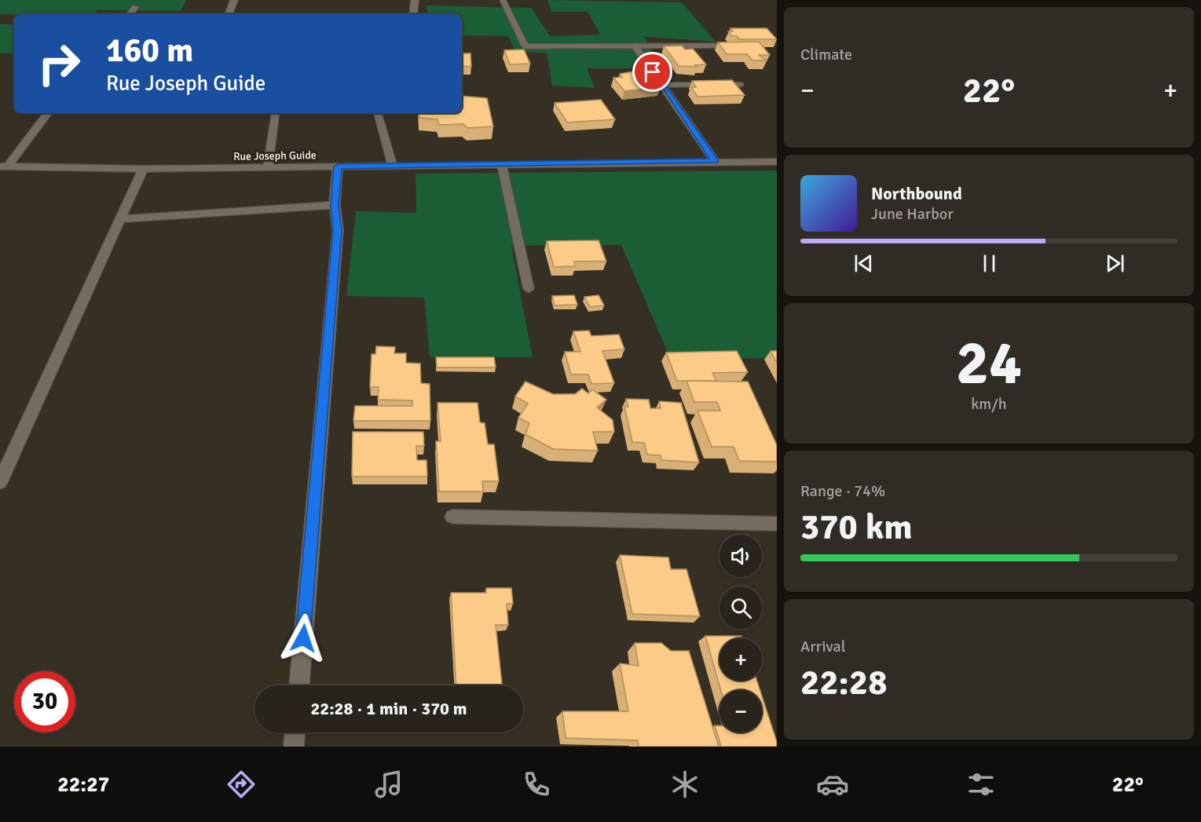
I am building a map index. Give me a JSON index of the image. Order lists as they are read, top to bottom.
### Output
{
  "streets": {
    "street": ["Rue Joseph Guide"]
  },
  "page": {
    "tile": [
      "Climate",
      ["24", "km/h"],
      ["Range · 74%", "370 km"],
      ["Arrival", "22:28"]
    ],
    "turn": ["160 m", "Rue Joseph Guide"],
    "heat": ["−", "22°", "+"],
    "song": ["Northbound", "June Harbor"],
    "map_buttons": ["+", "−"],
    "limit": "30",
    "trip": "22:28 · 1 min · 370 m",
    "tabs": ["22:27", "22°"]
  }
}
